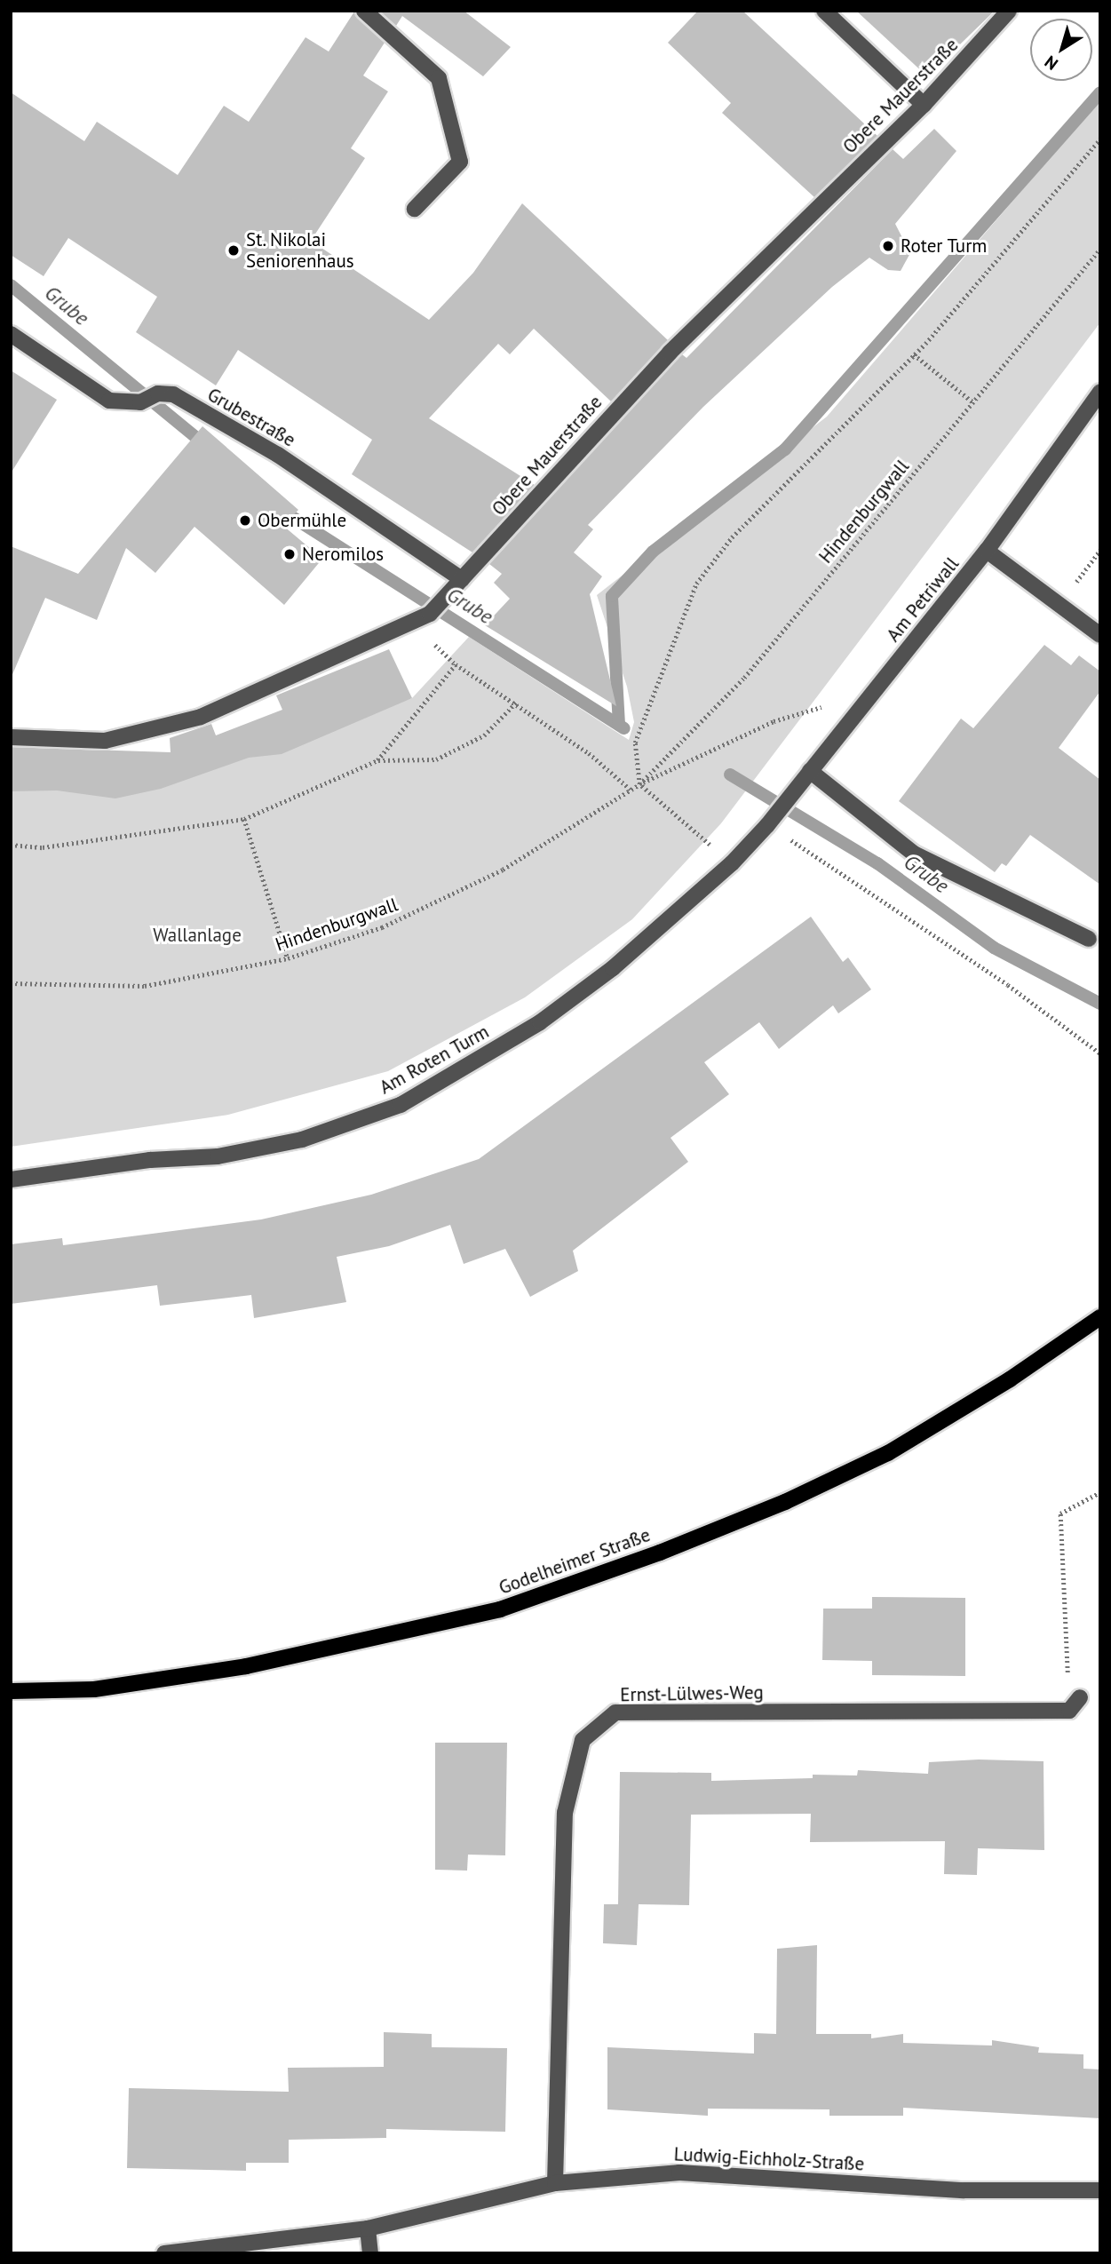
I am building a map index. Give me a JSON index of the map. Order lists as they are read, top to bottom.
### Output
{
  "streets": {
    "main road": ["Godelheimer Straße"],
    "street": [
      "Obere Mauerstraße",
      "Grubestraße",
      "Am Petriwall",
      "Am Roten Turm",
      "Ernst-Lülwes-Weg",
      "Ludwig-Eichholz-Straße"
    ],
    "path": ["Hindenburgwall"]
  },
  "crossings": [
    ["Obere Mauerstraße", "Grubestraße"],
    ["Hindenburgwall", "Am Petriwall"],
    ["Am Petriwall", "Am Roten Turm"],
    ["Ernst-Lülwes-Weg", "Ludwig-Eichholz-Straße"]
  ],
  "water": ["Grube"],
  "parks": ["Wallanlage"],
  "places": [
    "Roter Turm",
    "St. Nikolai Seniorenhaus",
    "Obermühle",
    "Neromilos"
  ],
  "north": "bottom left"
}
